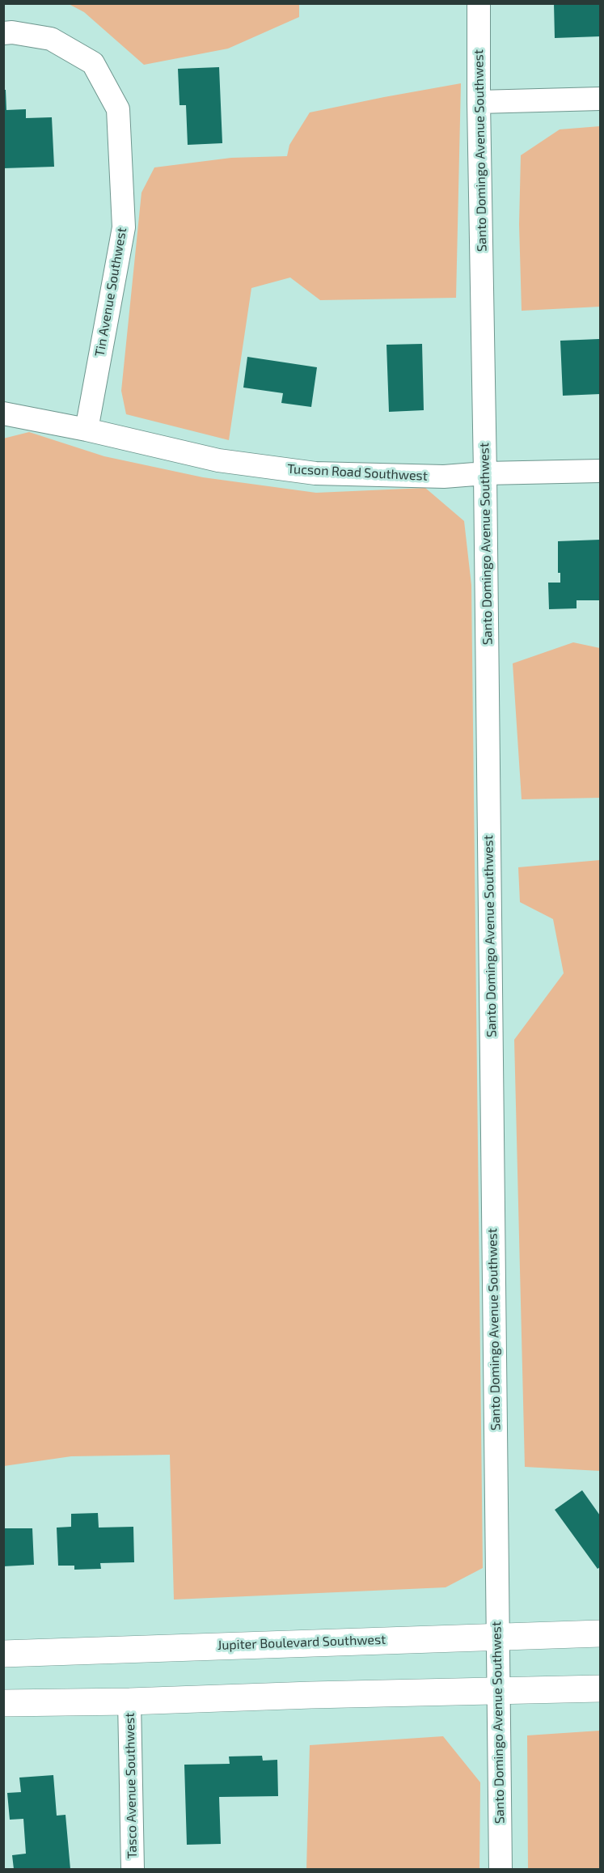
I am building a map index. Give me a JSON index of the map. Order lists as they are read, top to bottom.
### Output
{
  "streets": {
    "street": [
      "Santo Domingo Avenue Southwest",
      "Tin Avenue Southwest",
      "Tucson Road Southwest",
      "Jupiter Boulevard Southwest",
      "Tasco Avenue Southwest"
    ]
  },
  "crossings": [
    ["Santo Domingo Avenue Southwest", "Tucson Road Southwest"],
    ["Santo Domingo Avenue Southwest", "Jupiter Boulevard Southwest"],
    ["Tin Avenue Southwest", "Tucson Road Southwest"]
  ]
}
